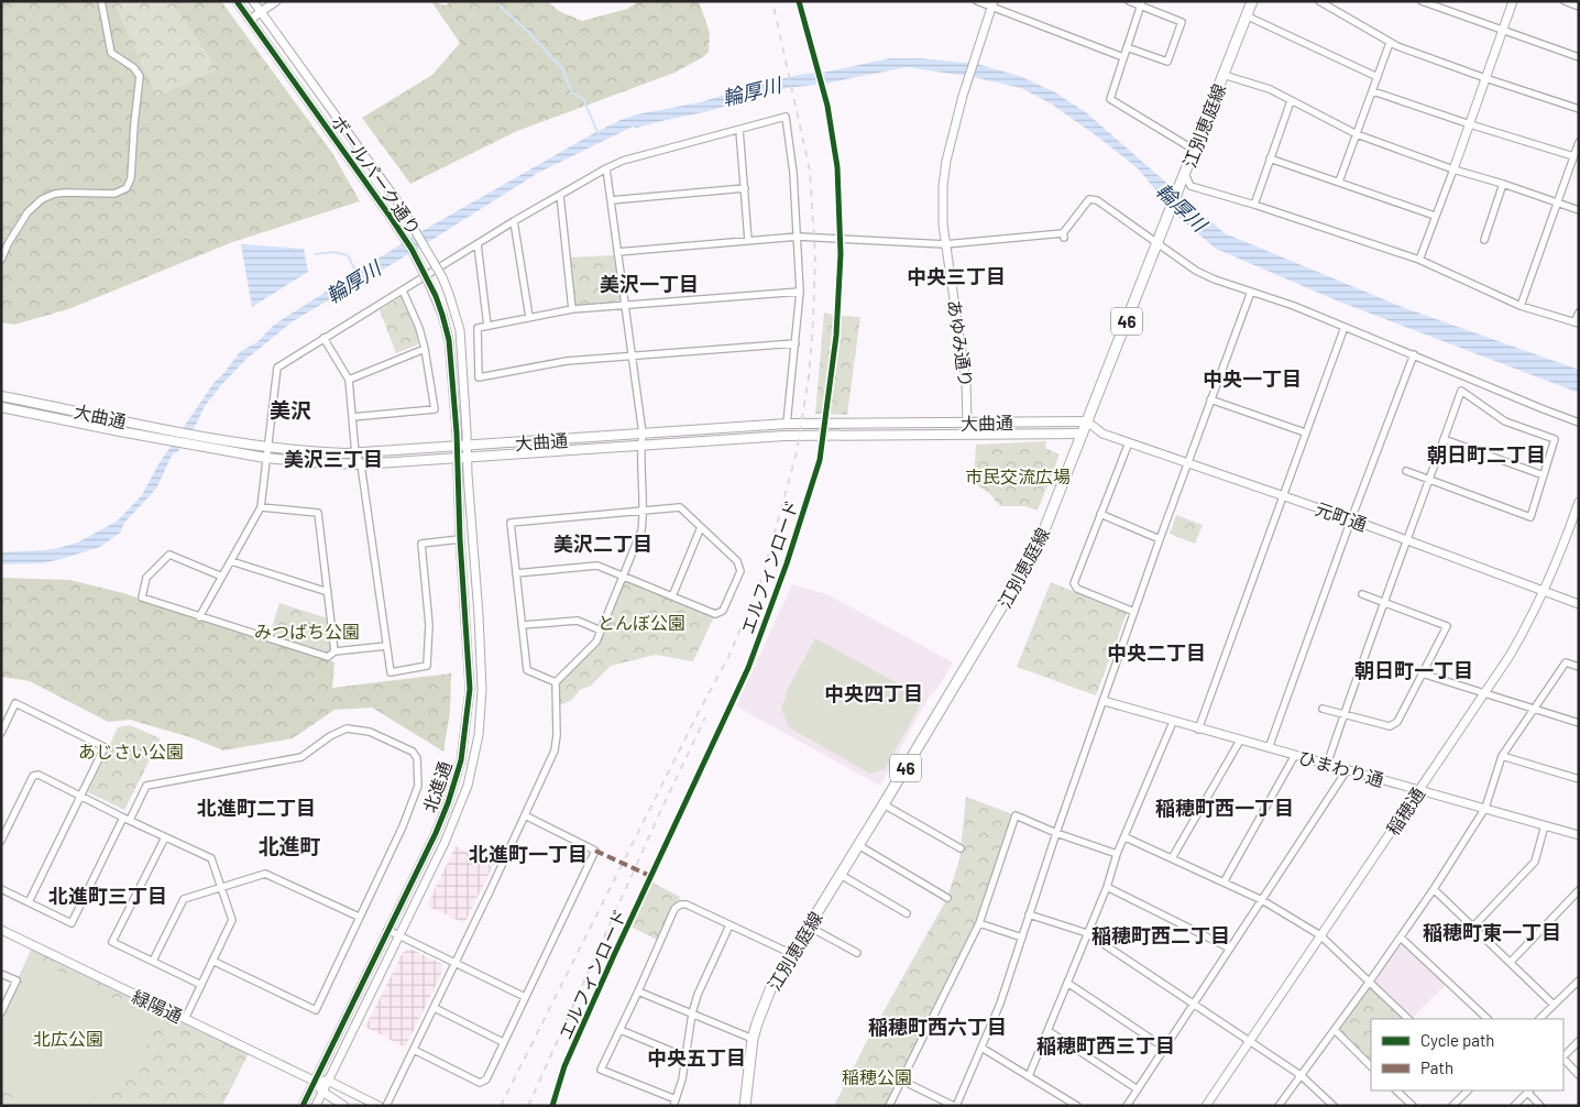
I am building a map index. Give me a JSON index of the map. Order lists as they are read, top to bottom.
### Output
{
  "streets": {
    "main road": ["江別恵庭線", "46", "大曲通"],
    "street": [
      "ボールパーク通り",
      "あゆみ通り",
      "元町通",
      "ひまわり通",
      "北進通",
      "稲穂通",
      "緑陽通"
    ],
    "cycle path": ["エルフィンロード"]
  },
  "crossings": [
    ["江別恵庭線", "大曲通"],
    ["ボールパーク通り", "大曲通"],
    ["ボールパーク通り", "北進通"],
    ["あゆみ通り", "大曲通"],
    ["大曲通", "北進通"],
    ["元町通", "稲穂通"],
    ["ひまわり通", "稲穂通"],
    ["北進通", "緑陽通"]
  ],
  "districts": [
    "中央三丁目",
    "美沢一丁目",
    "中央一丁目",
    "美沢",
    "朝日町二丁目",
    "美沢三丁目",
    "美沢二丁目",
    "中央二丁目",
    "朝日町一丁目",
    "中央四丁目",
    "北進町二丁目",
    "稲穂町西一丁目",
    "北進町",
    "北進町一丁目",
    "北進町三丁目",
    "稲穂町東一丁目",
    "稲穂町西二丁目",
    "稲穂町西六丁目",
    "稲穂町西三丁目",
    "中央五丁目"
  ],
  "water": ["輪厚川"],
  "parks": [
    "市民交流広場",
    "とんぼ公園",
    "みつばち公園",
    "あじさい公園",
    "北広公園",
    "稲穂公園"
  ],
  "legend": ["Cycle path", "Path"]
}
